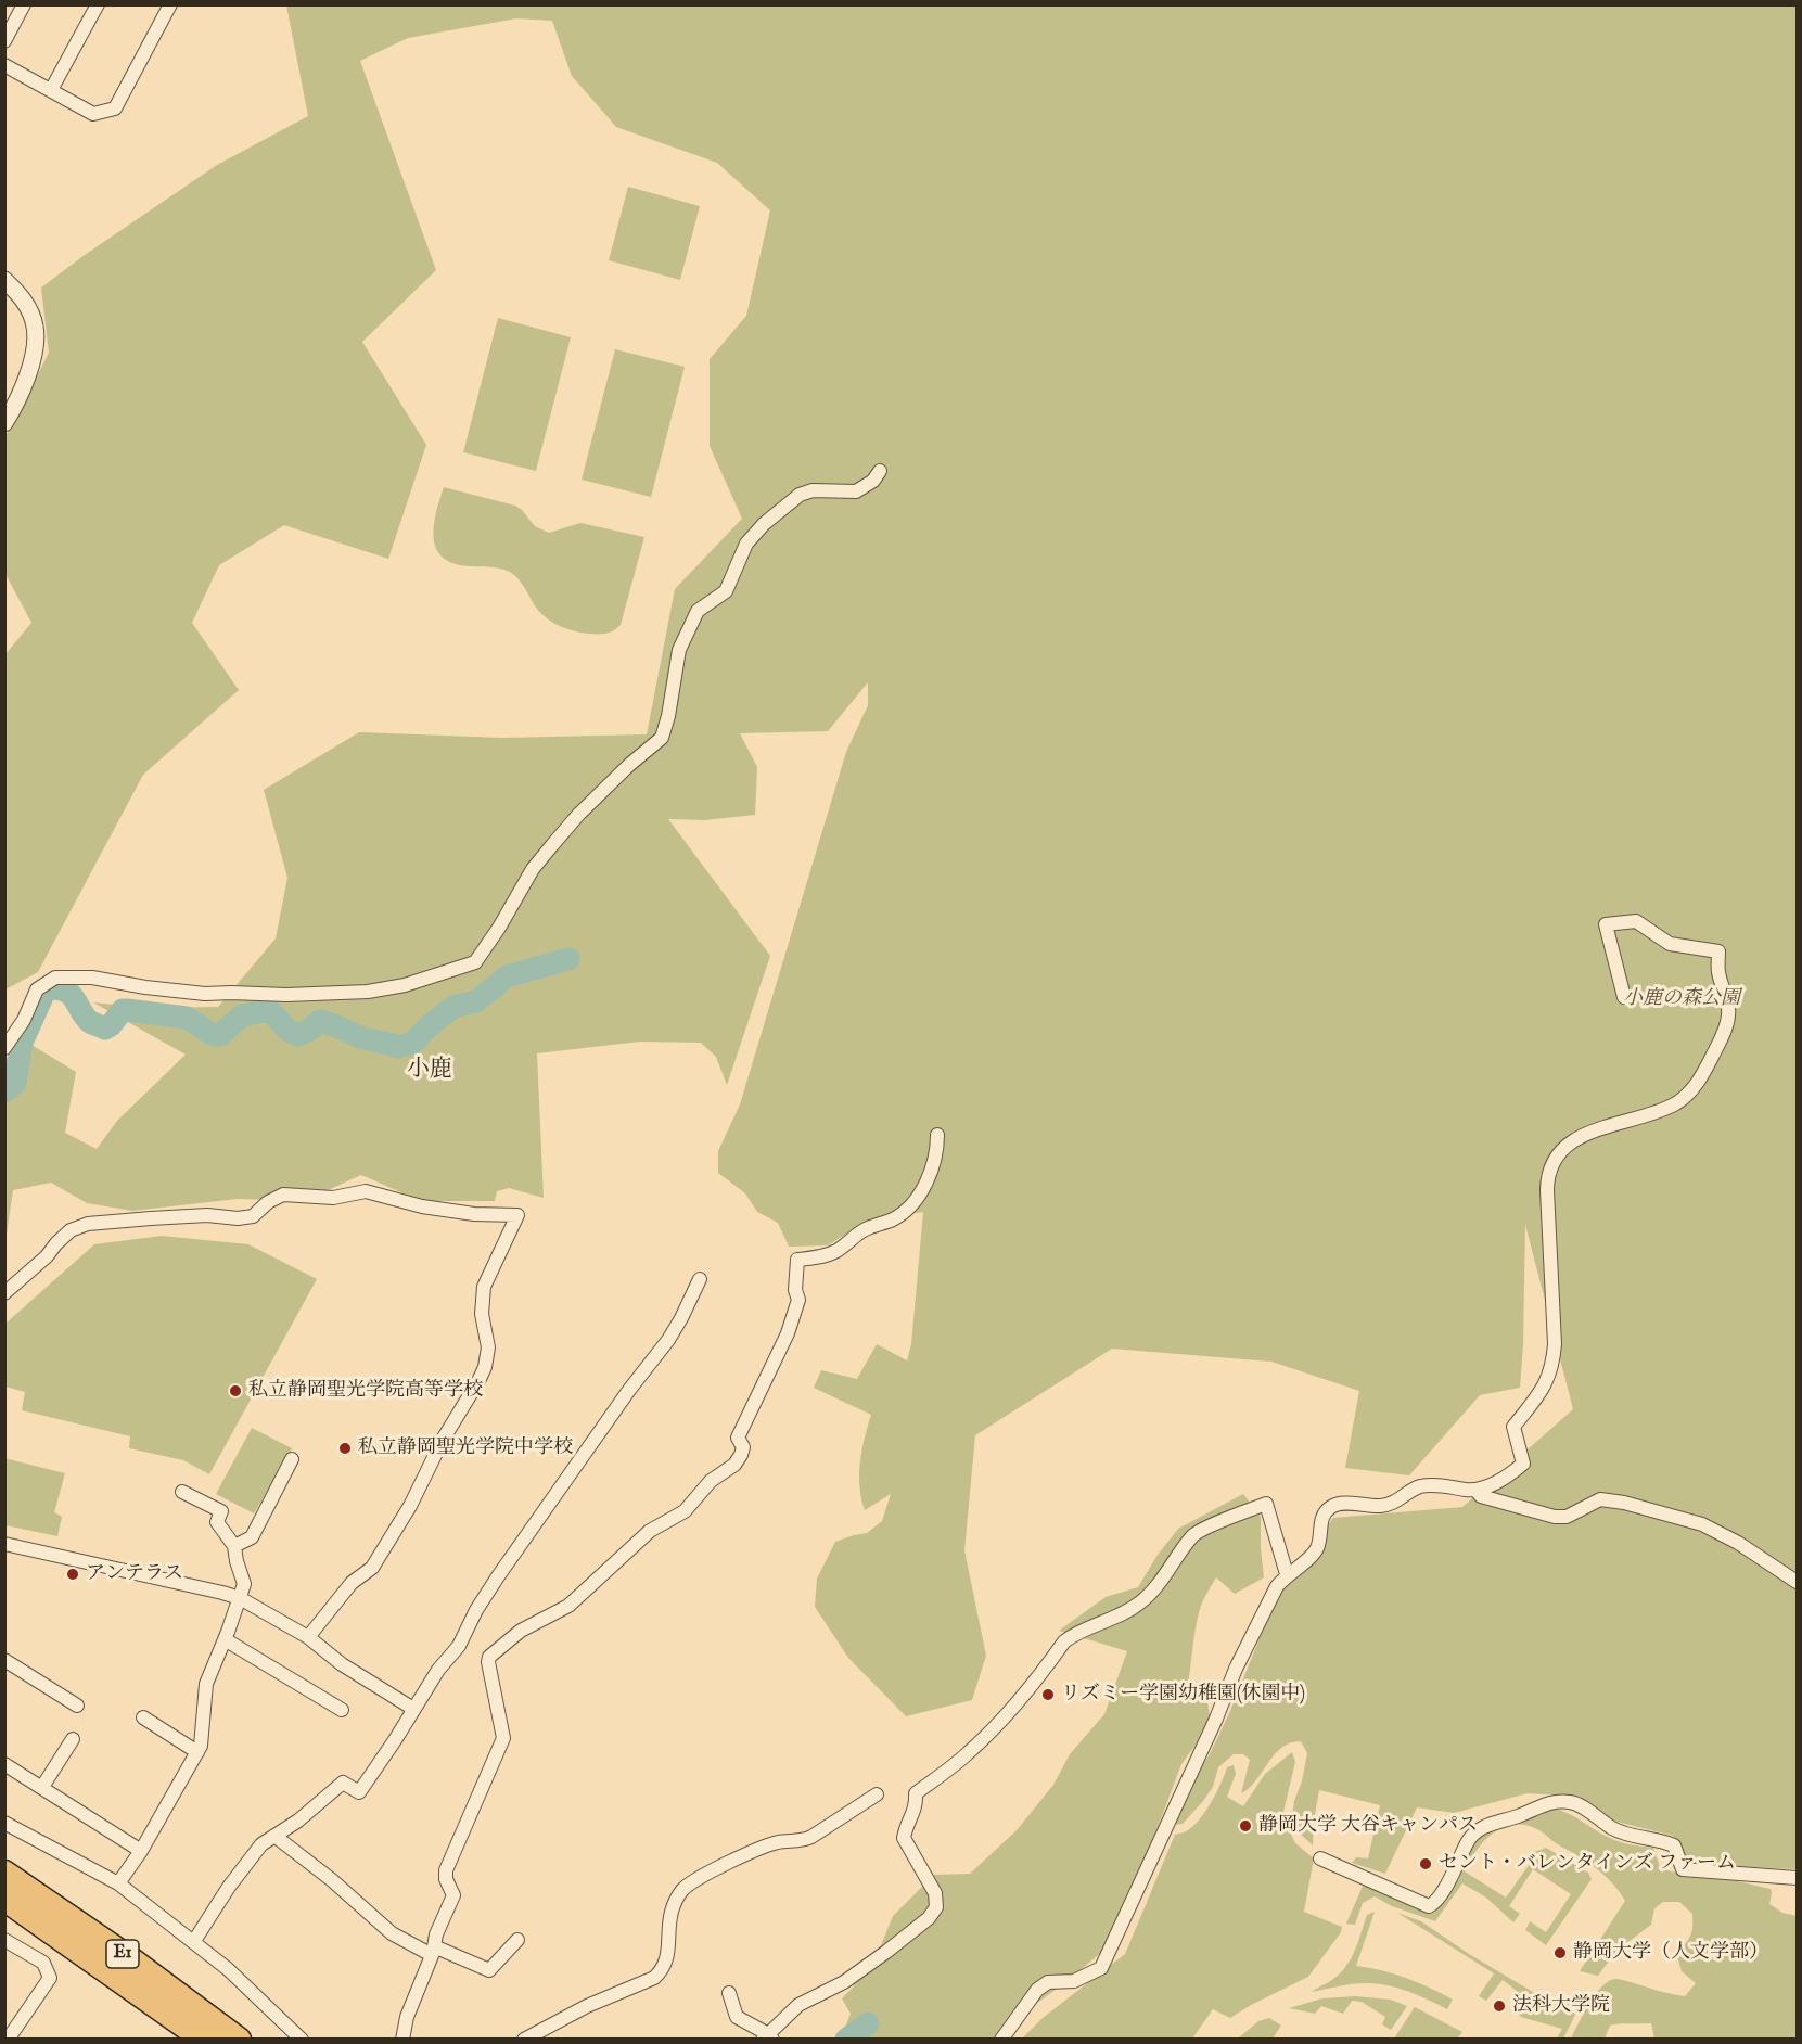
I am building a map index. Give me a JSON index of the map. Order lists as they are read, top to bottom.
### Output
{
  "streets": {
    "highway": ["E1"]
  },
  "districts": ["小鹿"],
  "parks": ["小鹿の森公園"],
  "places": [
    "私立静岡聖光学院高等学校",
    "私立静岡聖光学院中学校",
    "アンテラス",
    "リズミー学園幼稚園(休園中)",
    "静岡大学 大谷キャンパス",
    "セント・バレンタインズ ファーム",
    "静岡大学（人文学部）",
    "法科大学院"
  ]
}
